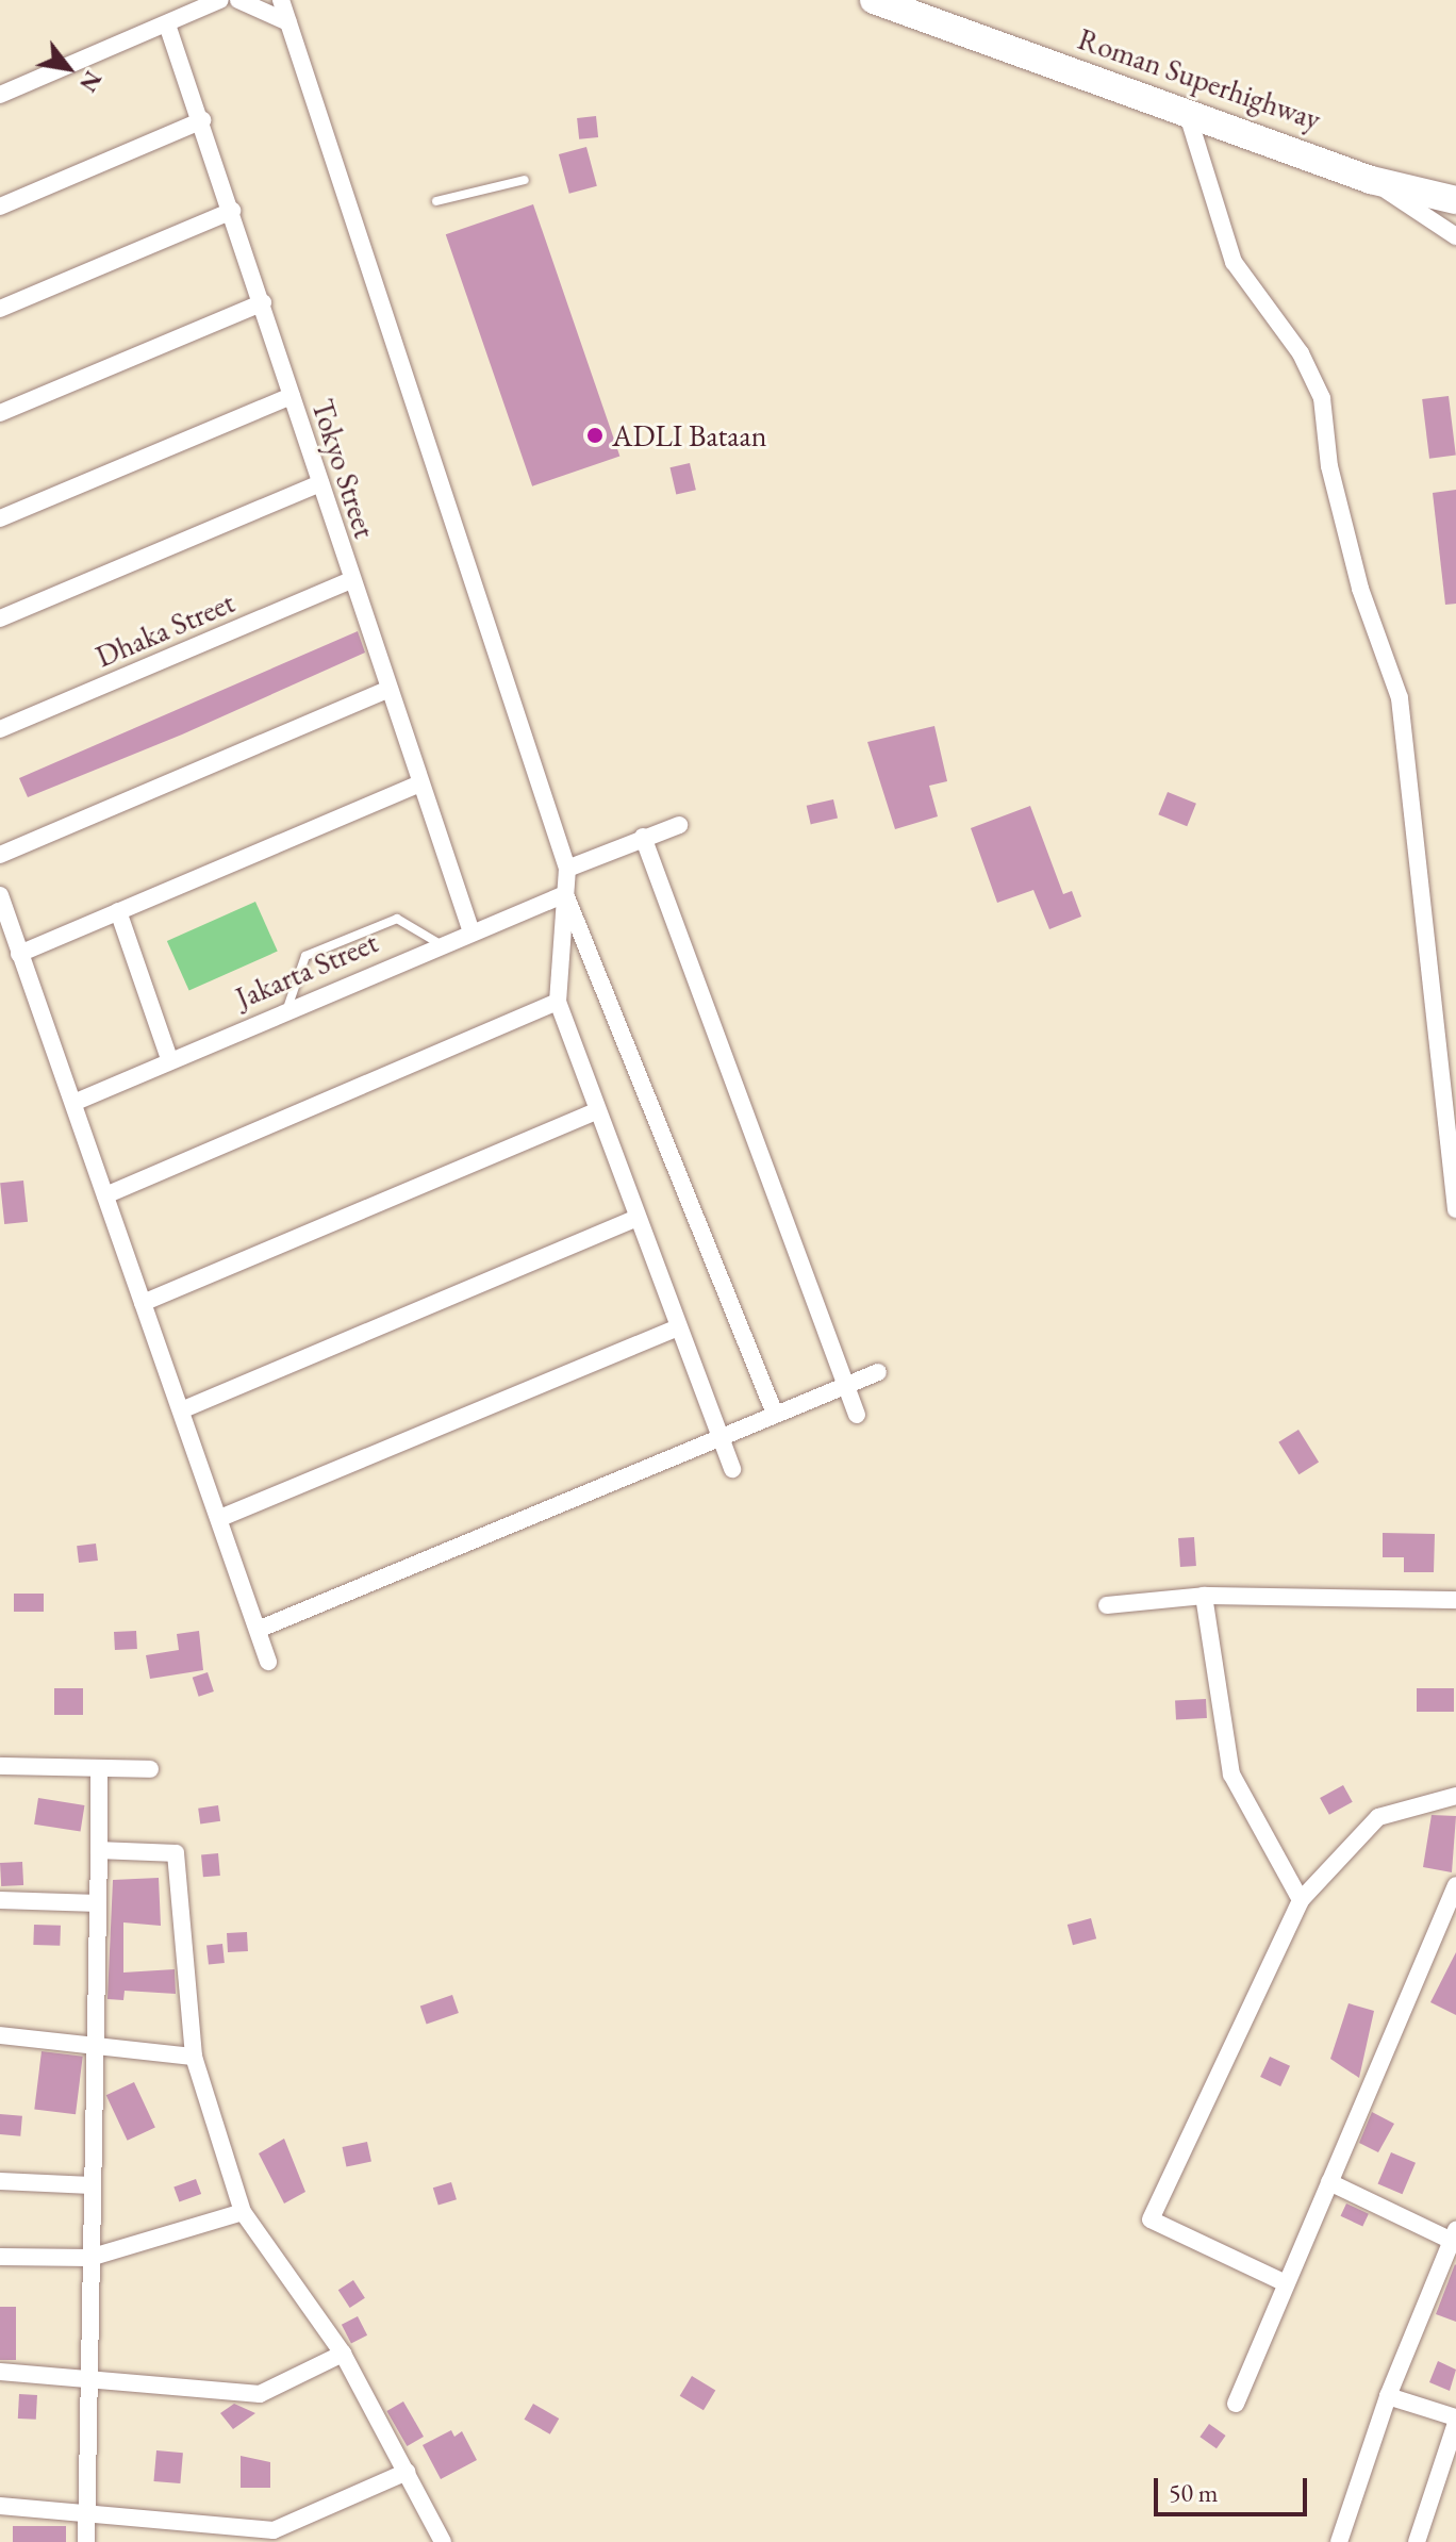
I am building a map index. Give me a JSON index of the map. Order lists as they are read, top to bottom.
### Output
{
  "streets": {
    "main road": ["Roman Superhighway"],
    "street": ["Tokyo Street", "Dhaka Street", "Jakarta Street"]
  },
  "crossings": [
    ["Tokyo Street", "Dhaka Street"],
    ["Tokyo Street", "Jakarta Street"]
  ],
  "places": ["ADLI Bataan"],
  "scale_bar": "50 m",
  "north": "bottom right"
}
